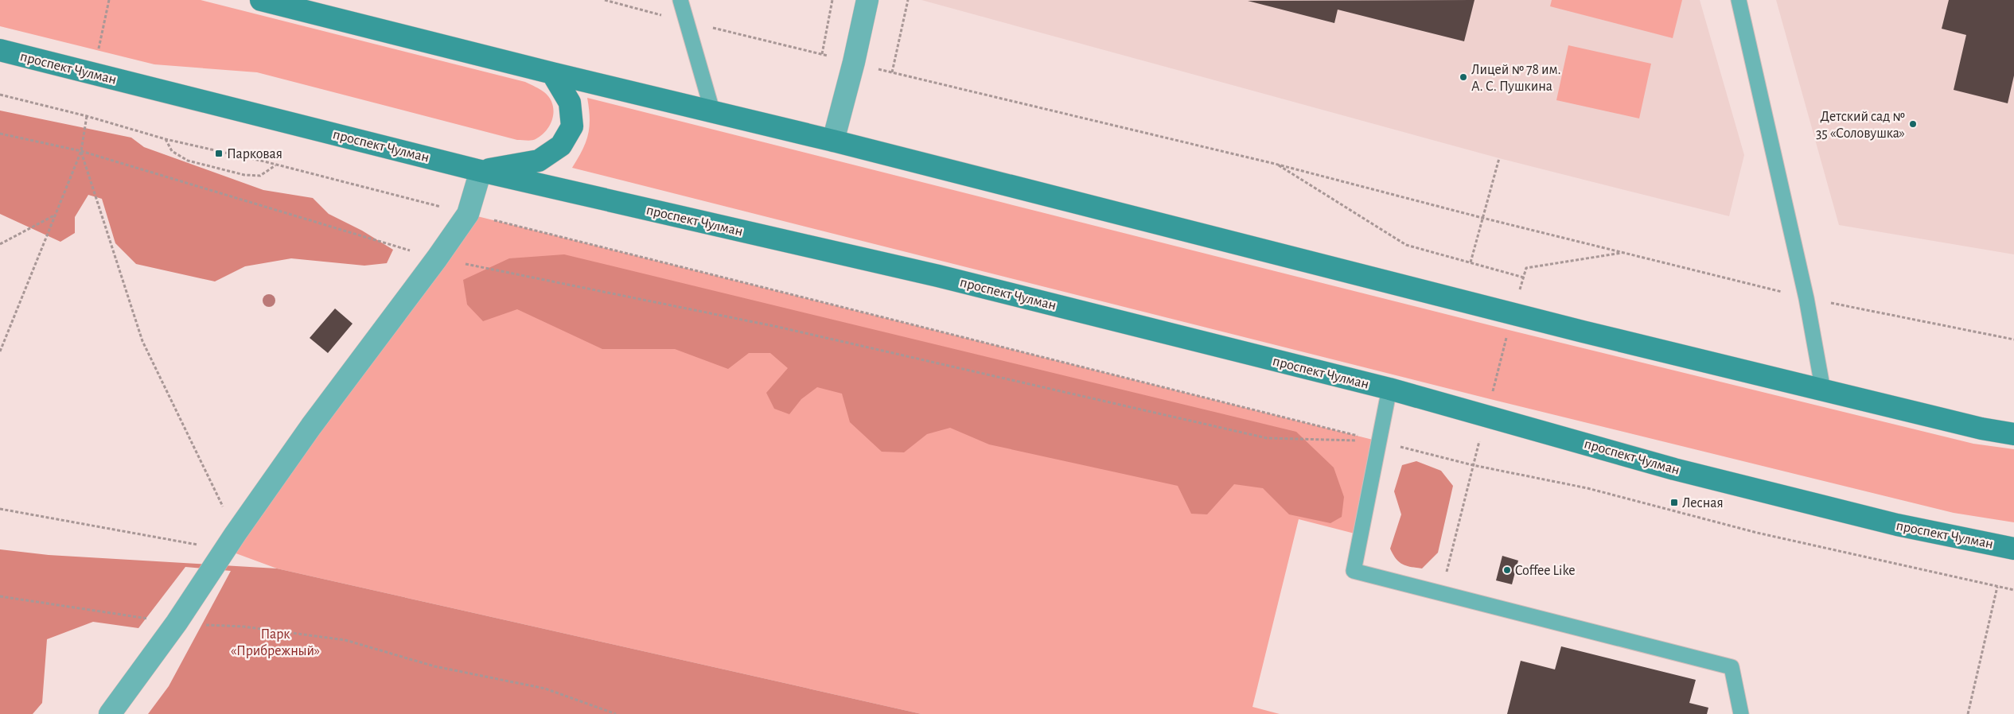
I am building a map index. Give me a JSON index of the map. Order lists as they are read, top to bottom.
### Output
{
  "streets": {
    "main road": ["проспект Чулман"]
  },
  "parks": ["Парк «Прибрежный»"],
  "places": {
    "other": ["Лицей № 78 им. А. С. Пушкина", "Детский сад № 35 «Соловушка»", "Coffee Like"],
    "transit": ["Парковая", "Лесная"]
  }
}
